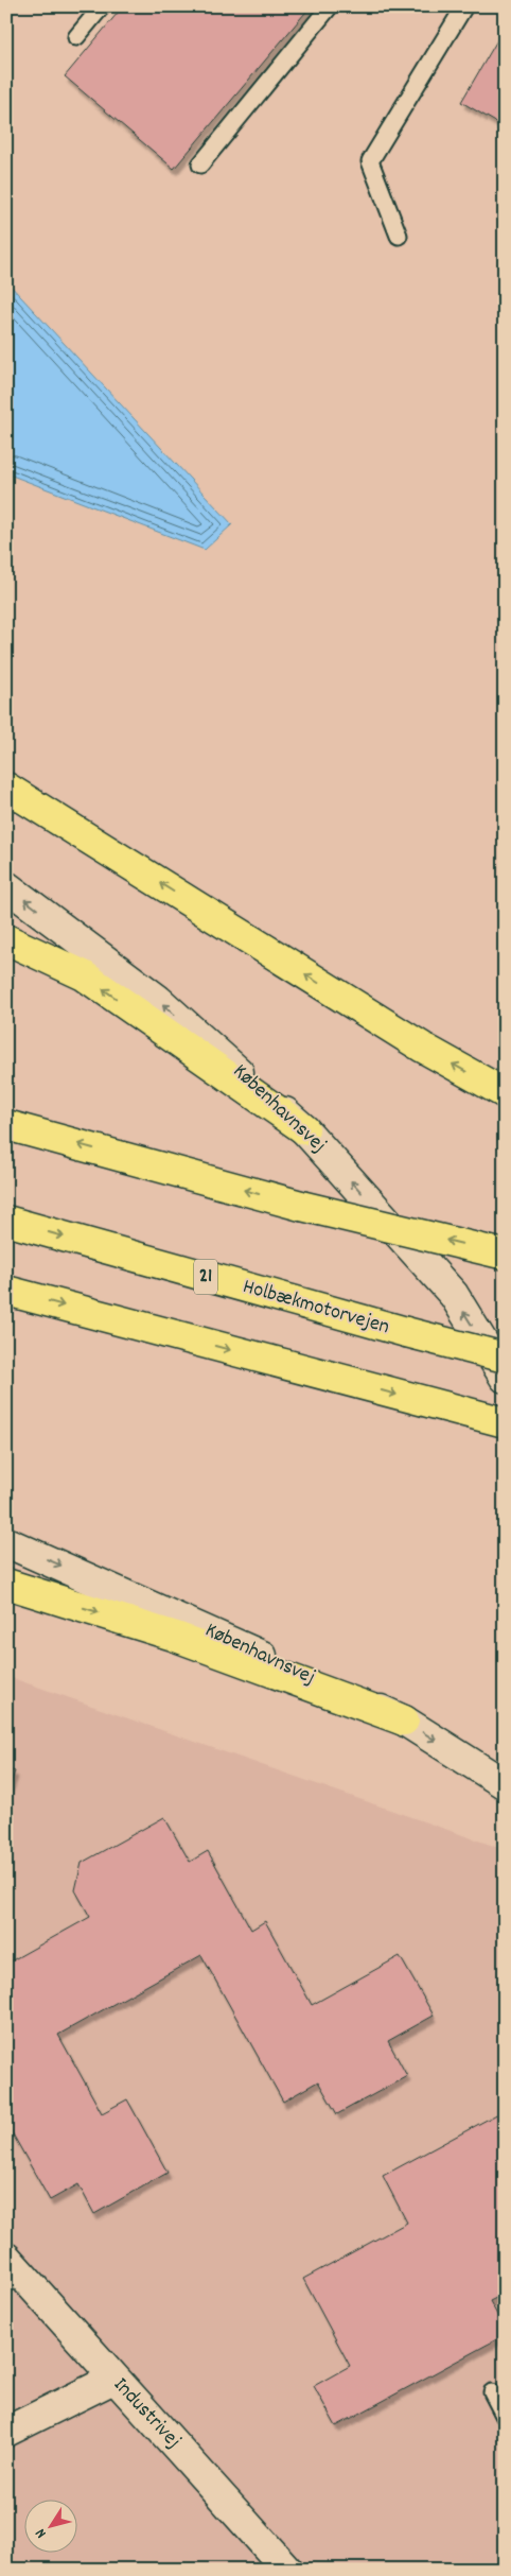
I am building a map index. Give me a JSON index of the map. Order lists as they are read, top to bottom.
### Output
{
  "streets": {
    "highway": ["21", "Holbækmotorvejen"],
    "main road": ["Københavnsvej", "Industrivej"]
  },
  "north": "bottom left"
}
